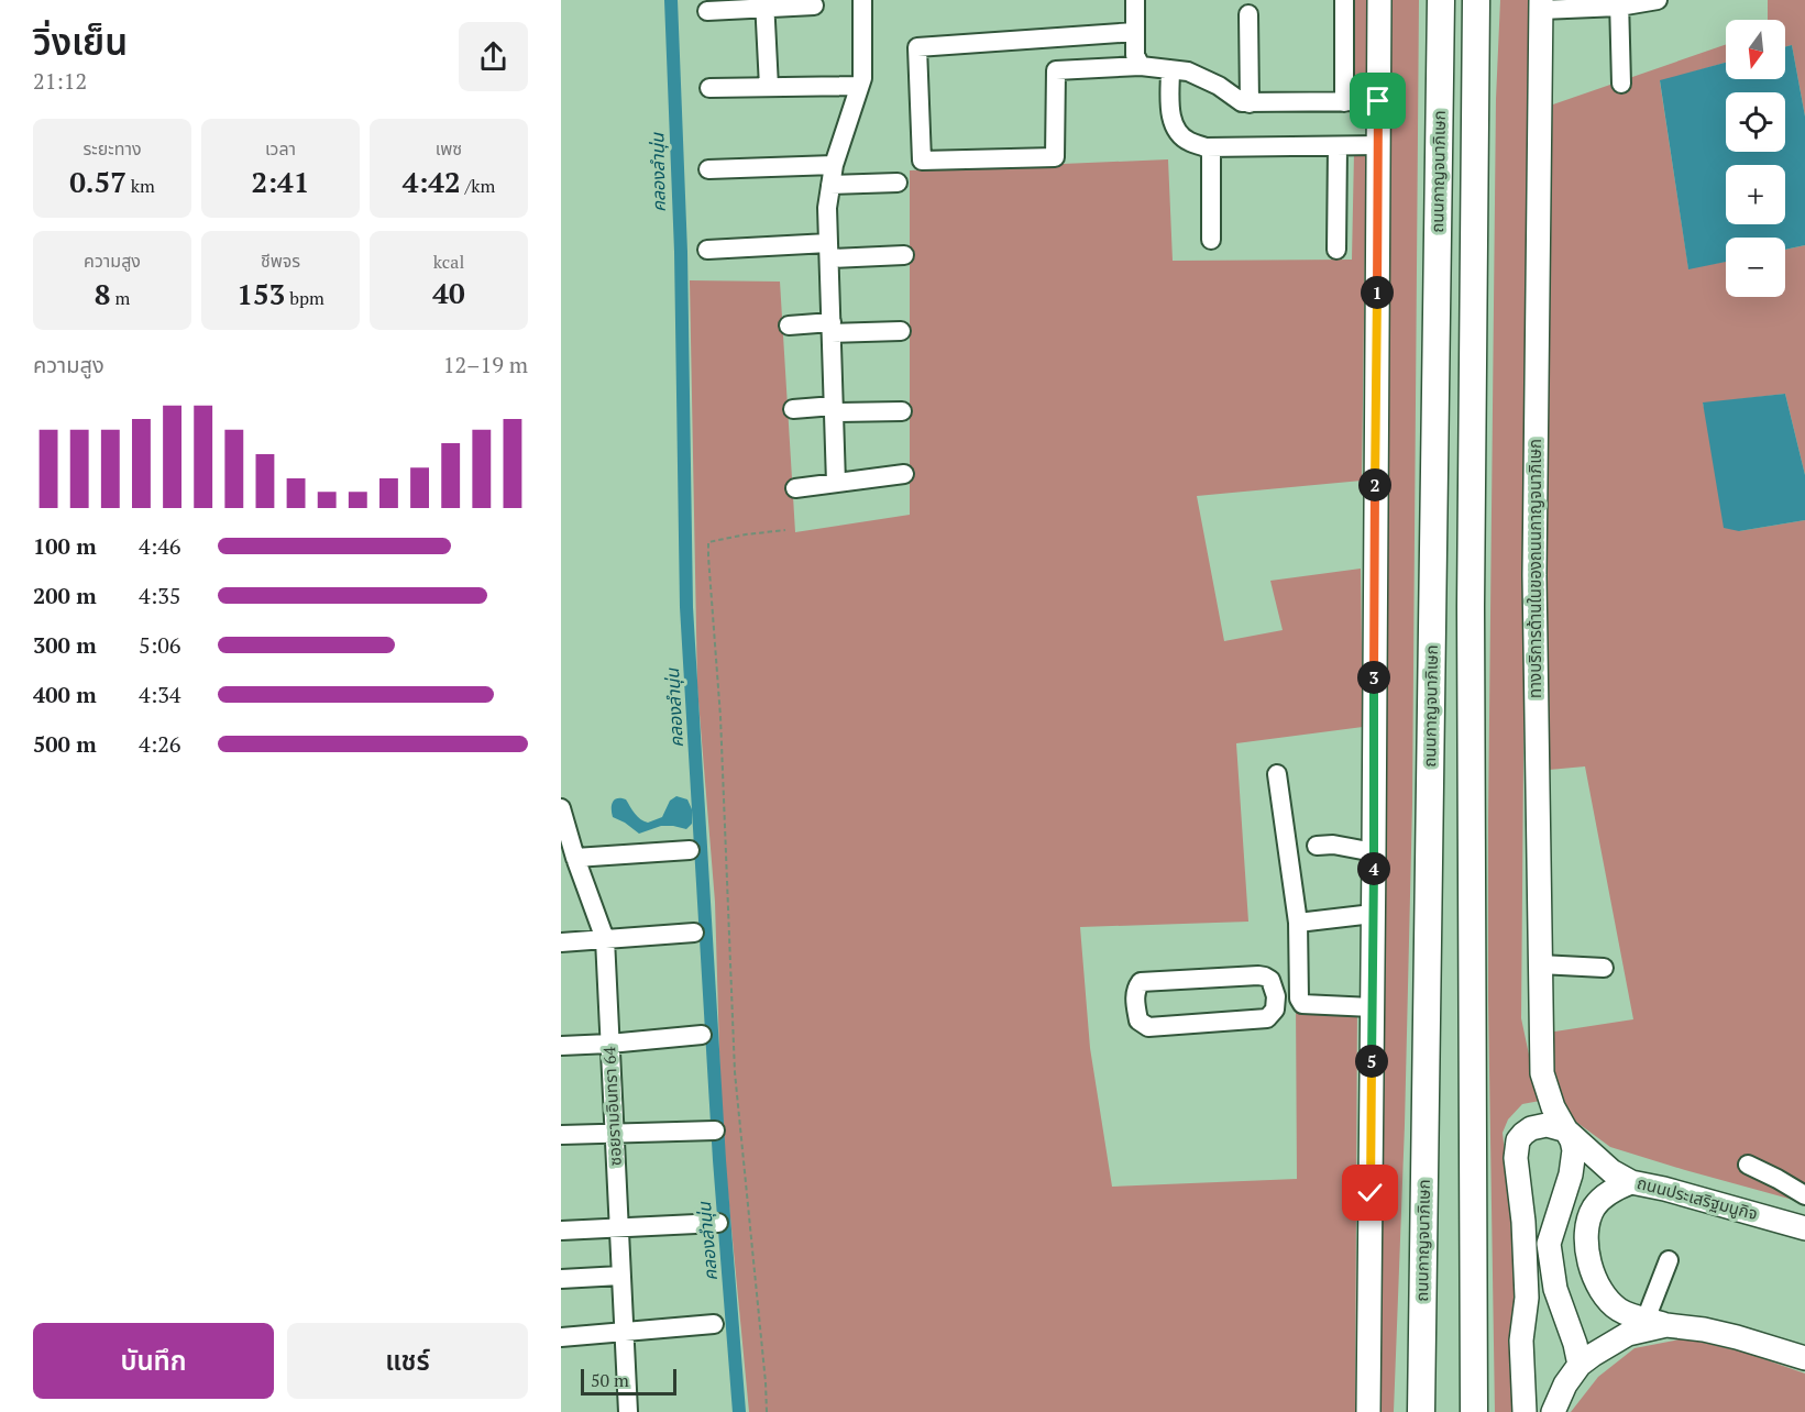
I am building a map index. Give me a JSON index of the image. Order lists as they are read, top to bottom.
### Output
{
  "streets": {
    "highway": ["ถนนกาญจนาภิเษก"],
    "main road": ["ทางบริการด้านในของถนนกาญจนาภิเษก", "ถนนประเสริฐมนูกิจ"],
    "street": ["ซอยรามอินทรา 64"]
  },
  "crossings": [
    ["ทางบริการด้านในของถนนกาญจนาภิเษก", "ถนนประเสริฐมนูกิจ"]
  ],
  "water": ["คลองลำนุ่น"],
  "scale_bar": "50 m",
  "north": "bottom",
  "page": {
    "heading": ["วิ่งเย็น", "21:12"],
    "map_buttons": ["+", "−"],
    "stats": [
      ["ระยะทาง", "0.57 km"],
      ["เวลา", "2:41"],
      ["เพซ", "4:42 /km"],
      ["ความสูง", "8 m"],
      ["ชีพจร", "153 bpm"],
      ["kcal", "40"]
    ],
    "pins": [
      "1",
      "2",
      "3",
      "4",
      "5"
    ],
    "chart": ["ความสูง", "12–19 m"],
    "list": [
      {
        "name": "100 m",
        "note": "4:46"
      },
      {
        "name": "200 m",
        "note": "4:35"
      },
      {
        "name": "300 m",
        "note": "5:06"
      },
      {
        "name": "400 m",
        "note": "4:34"
      },
      {
        "name": "500 m",
        "note": "4:26"
      }
    ],
    "buttons": ["บันทึก", "แชร์"],
    "scale": "50 m"
  }
}
